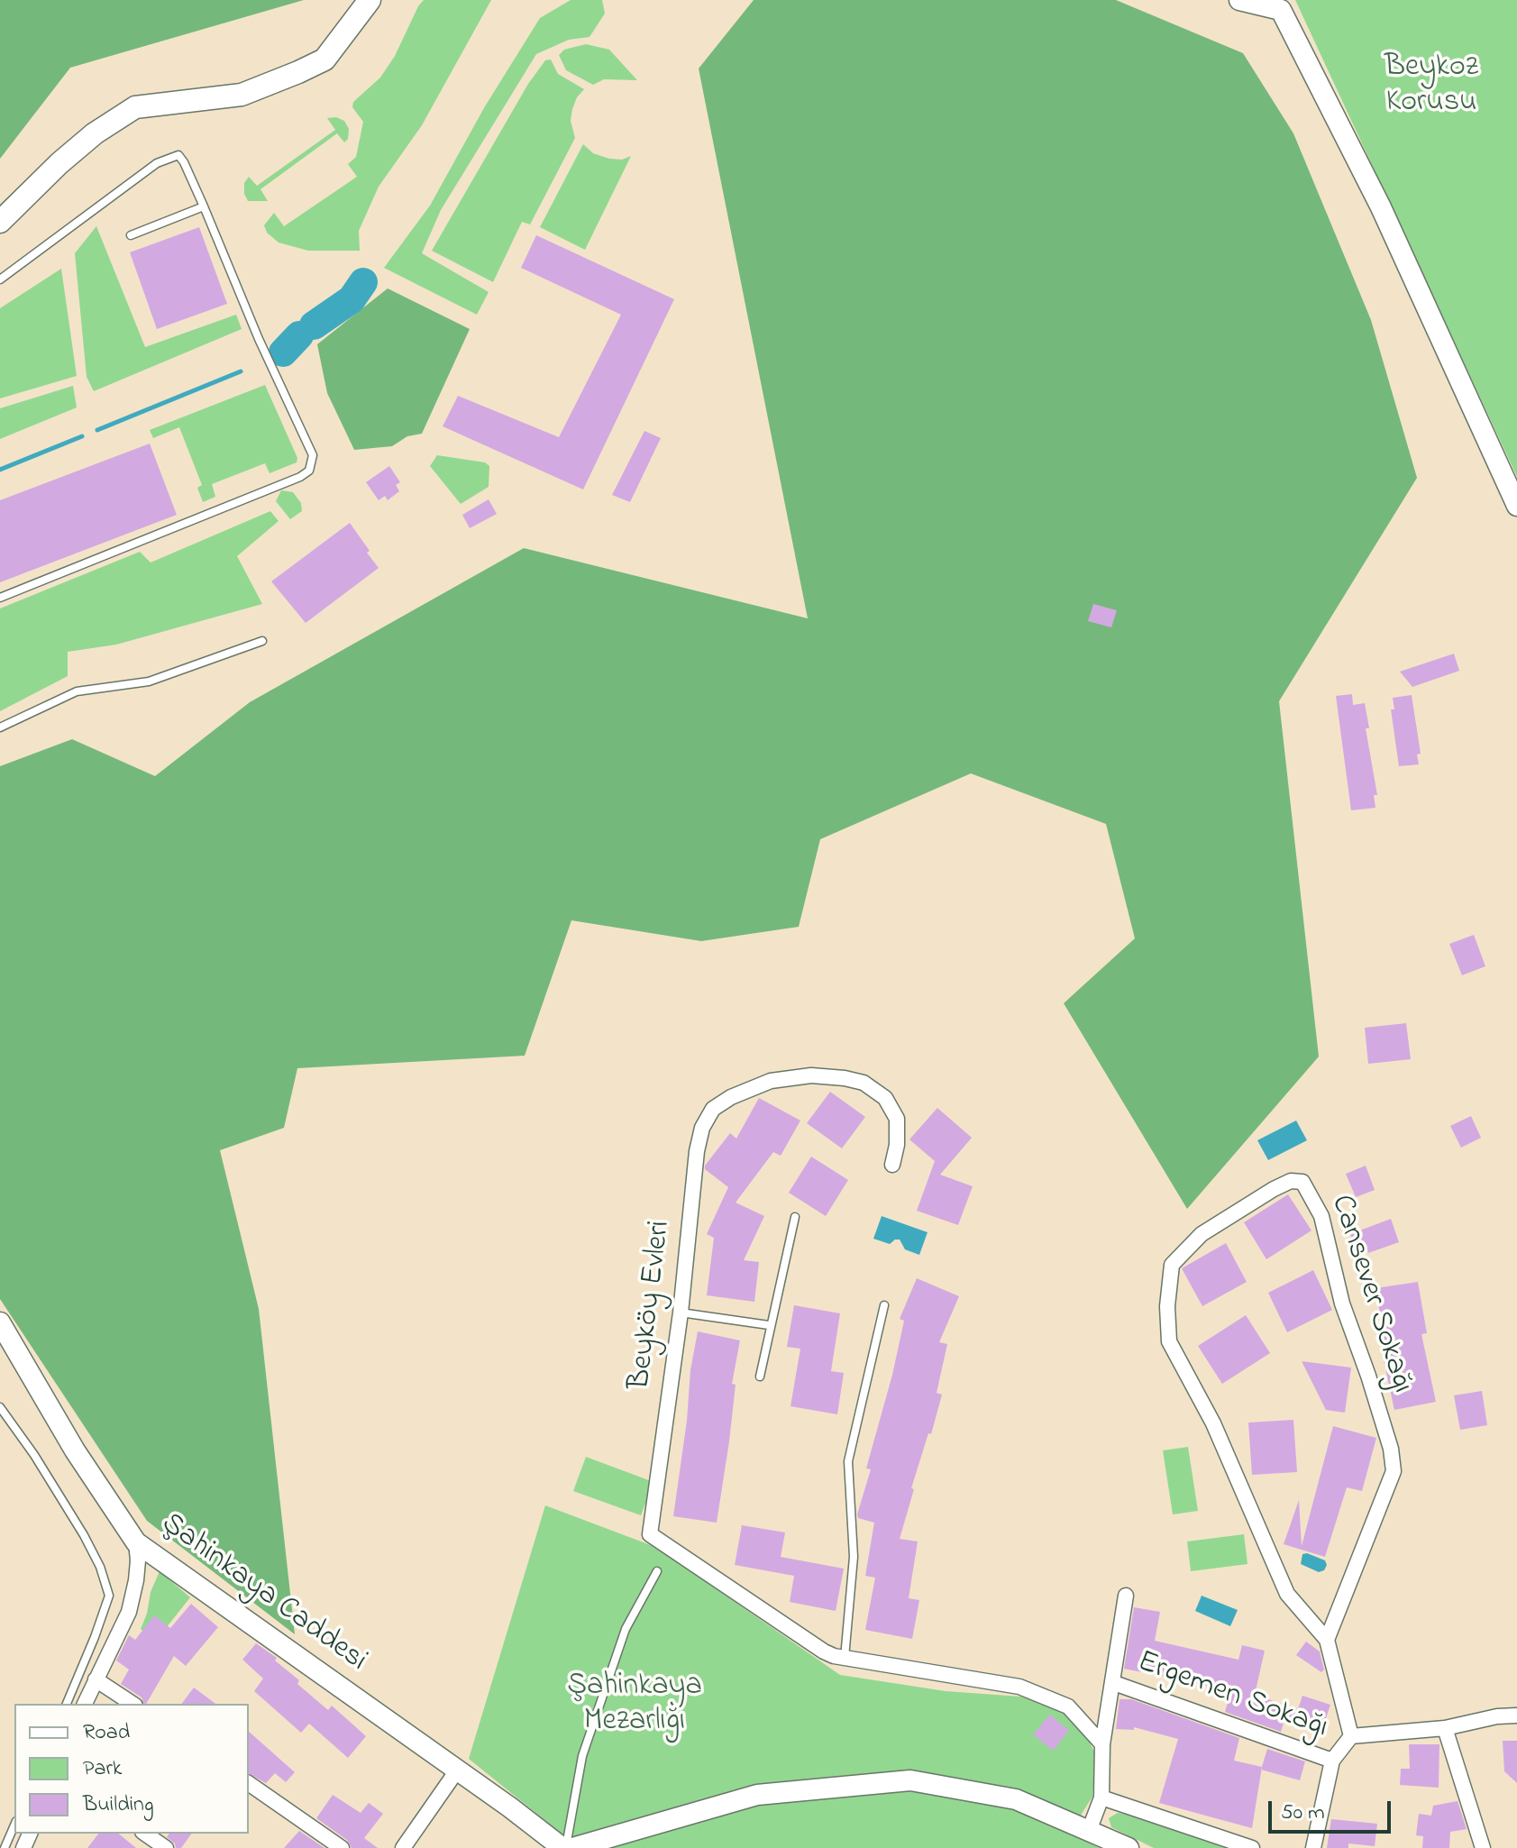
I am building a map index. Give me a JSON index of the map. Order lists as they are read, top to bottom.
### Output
{
  "streets": {
    "street": [
      "Cansever Sokağı",
      "Beyköy Evleri",
      "Şahinkaya Caddesi",
      "Ergemen Sokağı"
    ]
  },
  "parks": ["Beykoz Korusu", "Şahinkaya Mezarlığı"],
  "legend": ["Road", "Park", "Building"],
  "scale_bar": "50 m"
}
